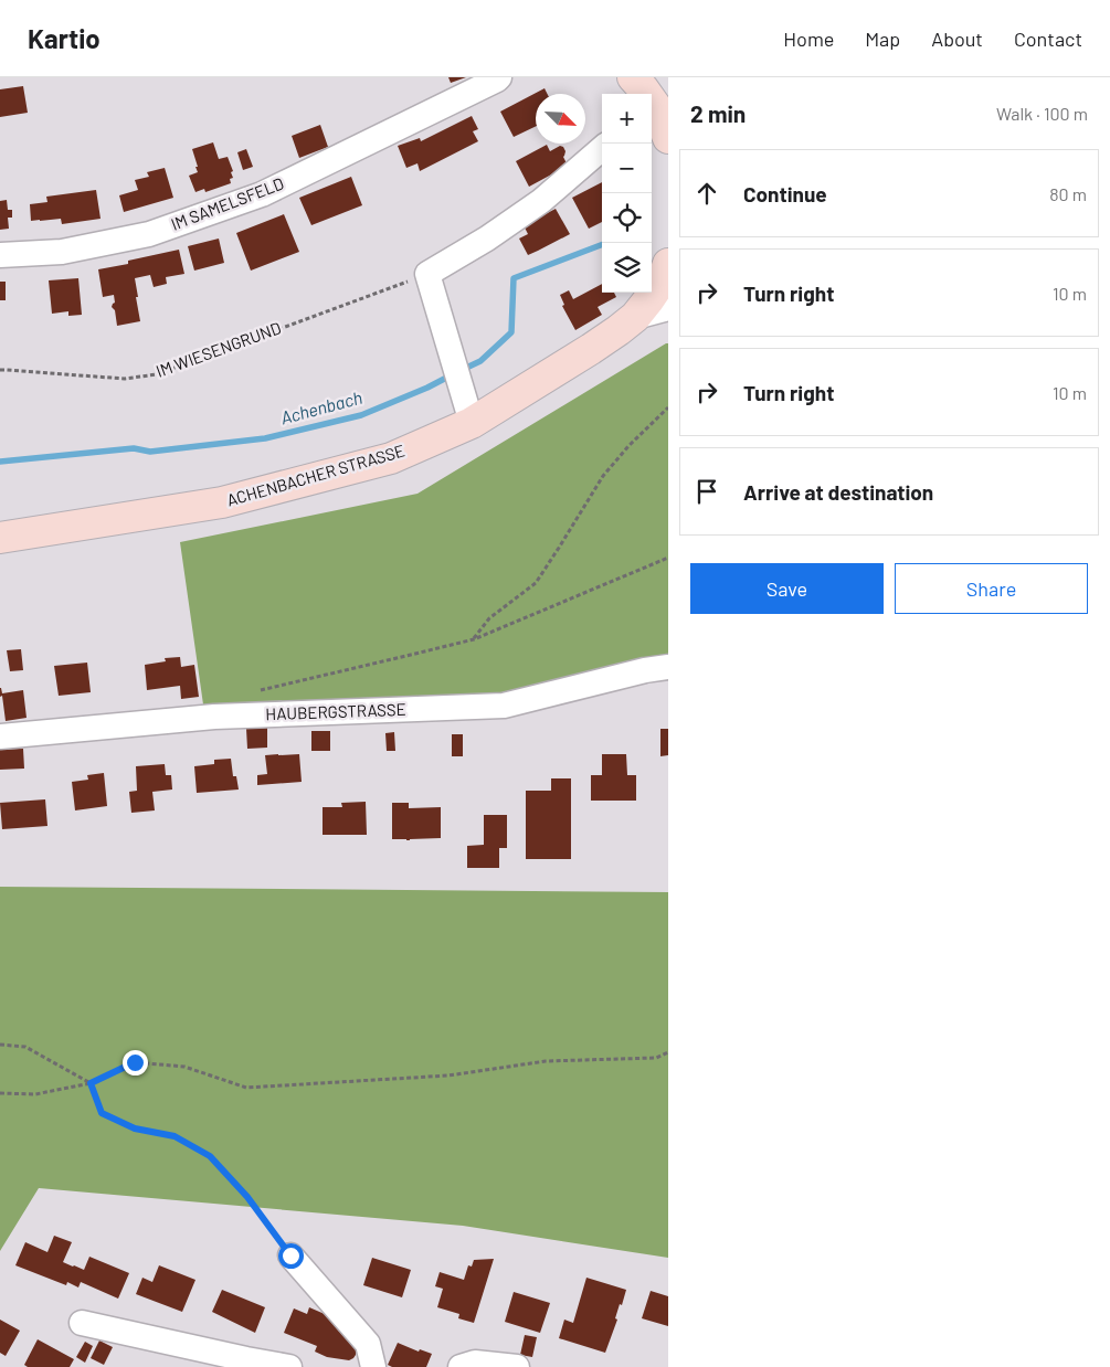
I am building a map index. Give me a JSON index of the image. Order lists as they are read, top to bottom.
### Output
{
  "streets": {
    "main road": ["ACHENBACHER STRASSE"],
    "street": ["IM SAMELSFELD", "HAUBERGSTRASSE"],
    "path": ["IM WIESENGRUND"]
  },
  "water": ["Achenbach"],
  "north": "bottom right",
  "page": {
    "header": "Kartio",
    "nav": [
      "Home",
      "Map",
      "About",
      "Contact"
    ],
    "heading": ["2 min", "Walk · 100 m"],
    "map_buttons": ["+", "−"],
    "list": [
      ["Continue", "80 m"],
      ["Turn right", "10 m"],
      ["Turn right", "10 m"],
      "Arrive at destination"
    ],
    "buttons": ["Save", "Share"]
  }
}
